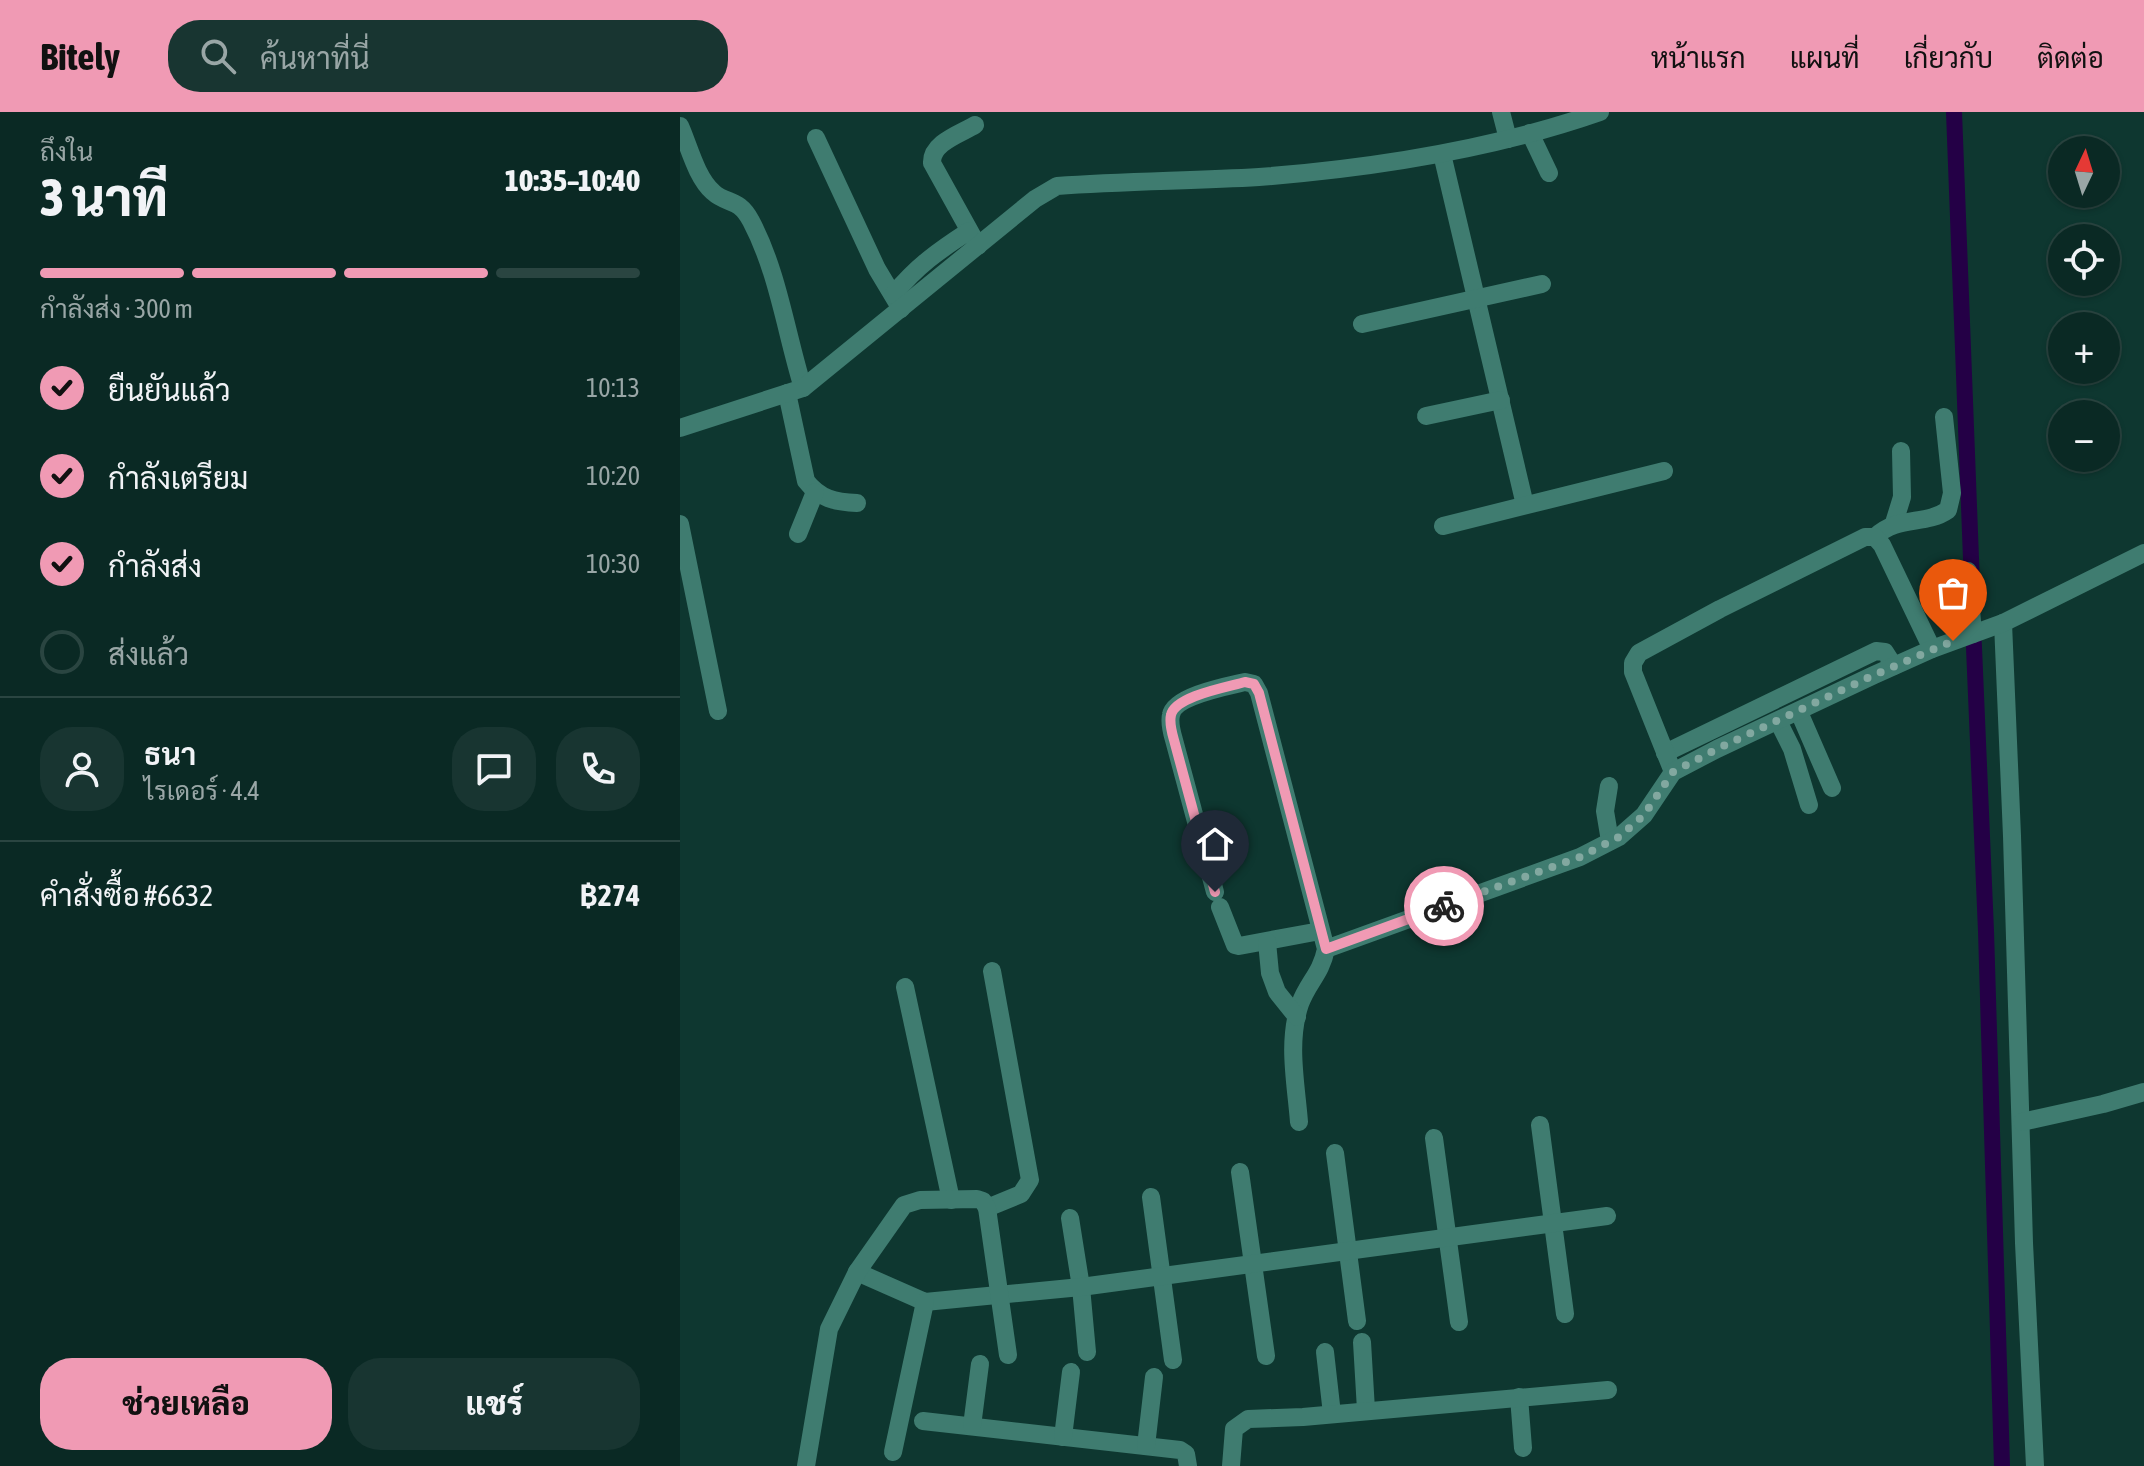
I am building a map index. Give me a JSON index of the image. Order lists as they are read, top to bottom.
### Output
{
  "north": "top",
  "page": {
    "header": "Bitely",
    "search": "ค้นหาที่นี่",
    "nav": [
      "หน้าแรก",
      "แผนที่",
      "เกี่ยวกับ",
      "ติดต่อ"
    ],
    "heading": ["3 นาที", "ถึงใน", "10:35–10:40"],
    "panel": [
      "ธนา",
      "ไรเดอร์ · 4.4",
      "คำสั่งซื้อ #6632",
      "฿274"
    ],
    "map_buttons": ["+", "−"],
    "bar": "กำลังส่ง · 300 m",
    "list": [
      ["ยืนยันแล้ว", "10:13"],
      ["กำลังเตรียม", "10:20"],
      ["กำลังส่ง", "10:30"],
      "ส่งแล้ว"
    ],
    "buttons": ["ช่วยเหลือ", "แชร์"]
  }
}
